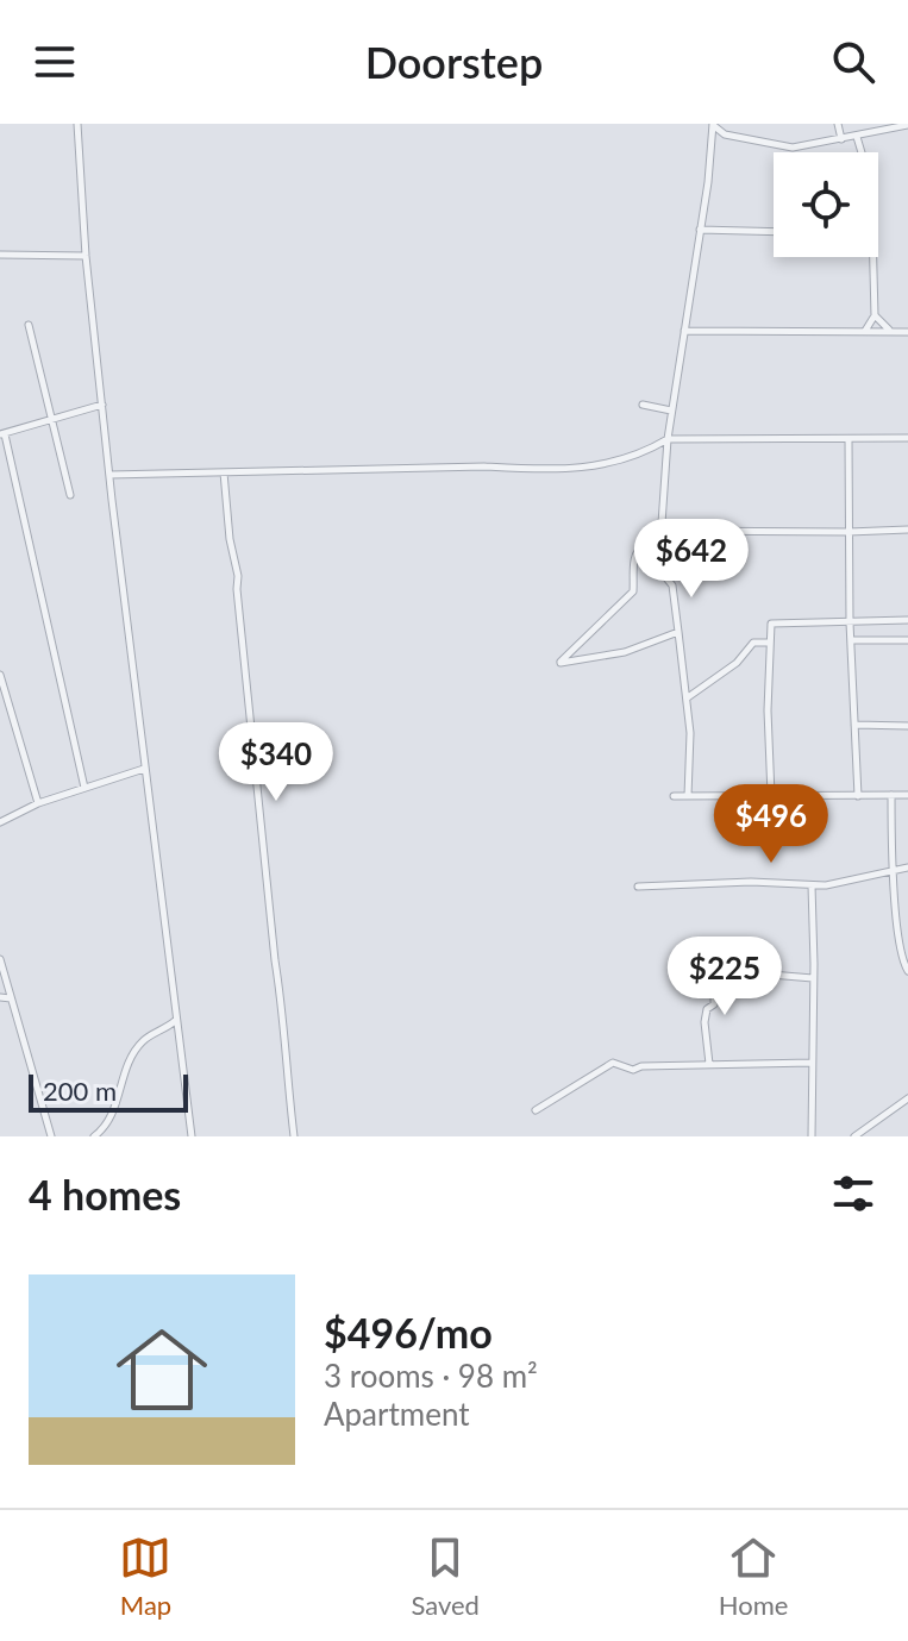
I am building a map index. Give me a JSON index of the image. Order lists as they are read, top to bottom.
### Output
{
  "scale_bar": "200 m",
  "page": {
    "header": "Doorstep",
    "price": [
      "$642",
      "$340",
      "$496",
      "$225"
    ],
    "scale": "200 m",
    "heading": "4 homes",
    "list": [
      {
        "name": "$496/mo",
        "note": "3 rooms · 98 m² · Apartment"
      }
    ],
    "tabs": ["Map", "Saved", "Home"]
  }
}
